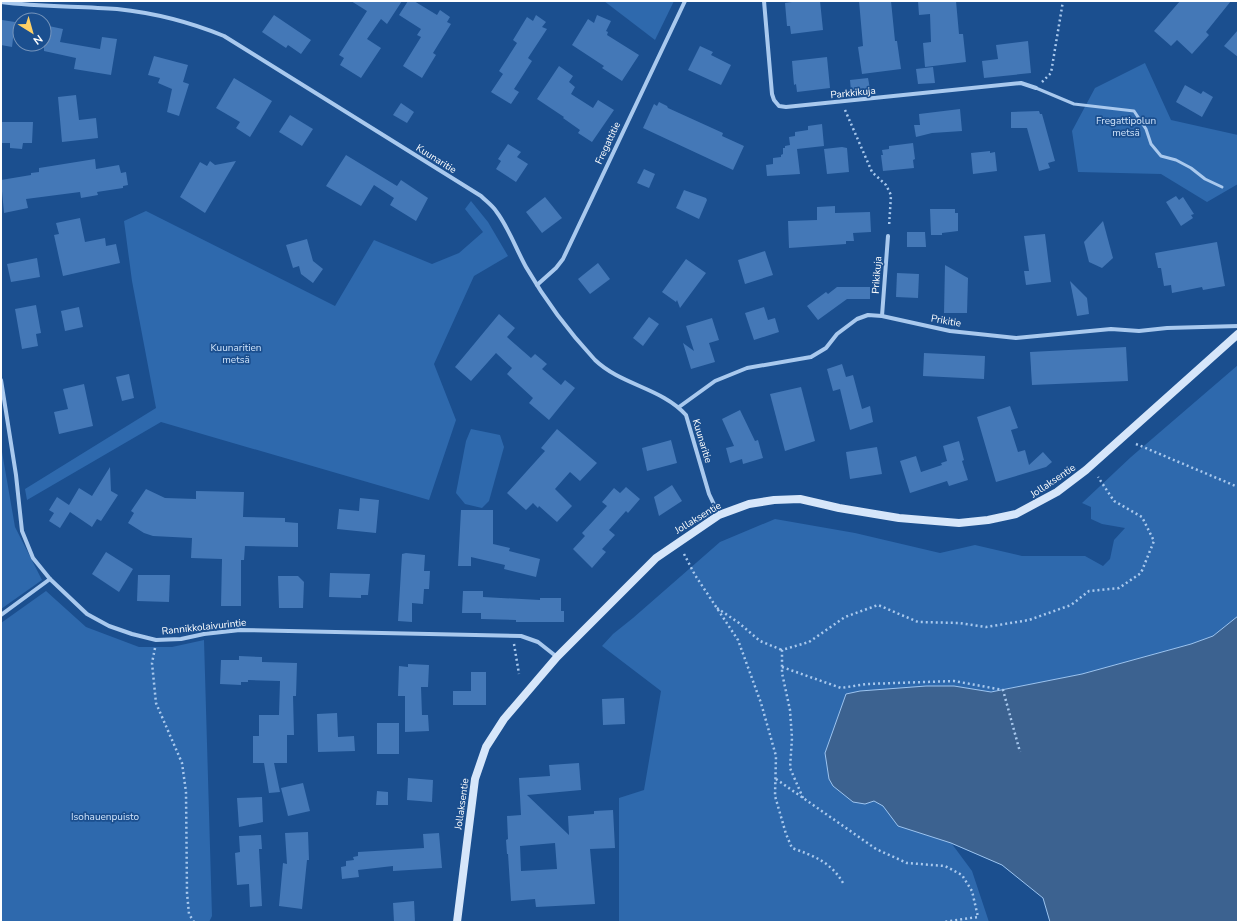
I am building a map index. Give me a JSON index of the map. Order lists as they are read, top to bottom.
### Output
{
  "streets": {
    "main road": ["Jollaksentie"],
    "street": [
      "Parkkikuja",
      "Fregattitie",
      "Kuunaritie",
      "Prikikuja",
      "Prikitie",
      "Rannikkolaivurintie"
    ]
  },
  "crossings": [
    ["Fregattitie", "Kuunaritie"],
    ["Kuunaritie", "Prikitie"],
    ["Kuunaritie", "Jollaksentie"],
    ["Prikikuja", "Prikitie"],
    ["Jollaksentie", "Rannikkolaivurintie"]
  ],
  "parks": ["Fregattipolun metsä", "Kuunaritien metsä", "Isohauenpuisto"],
  "north": "bottom right"
}
